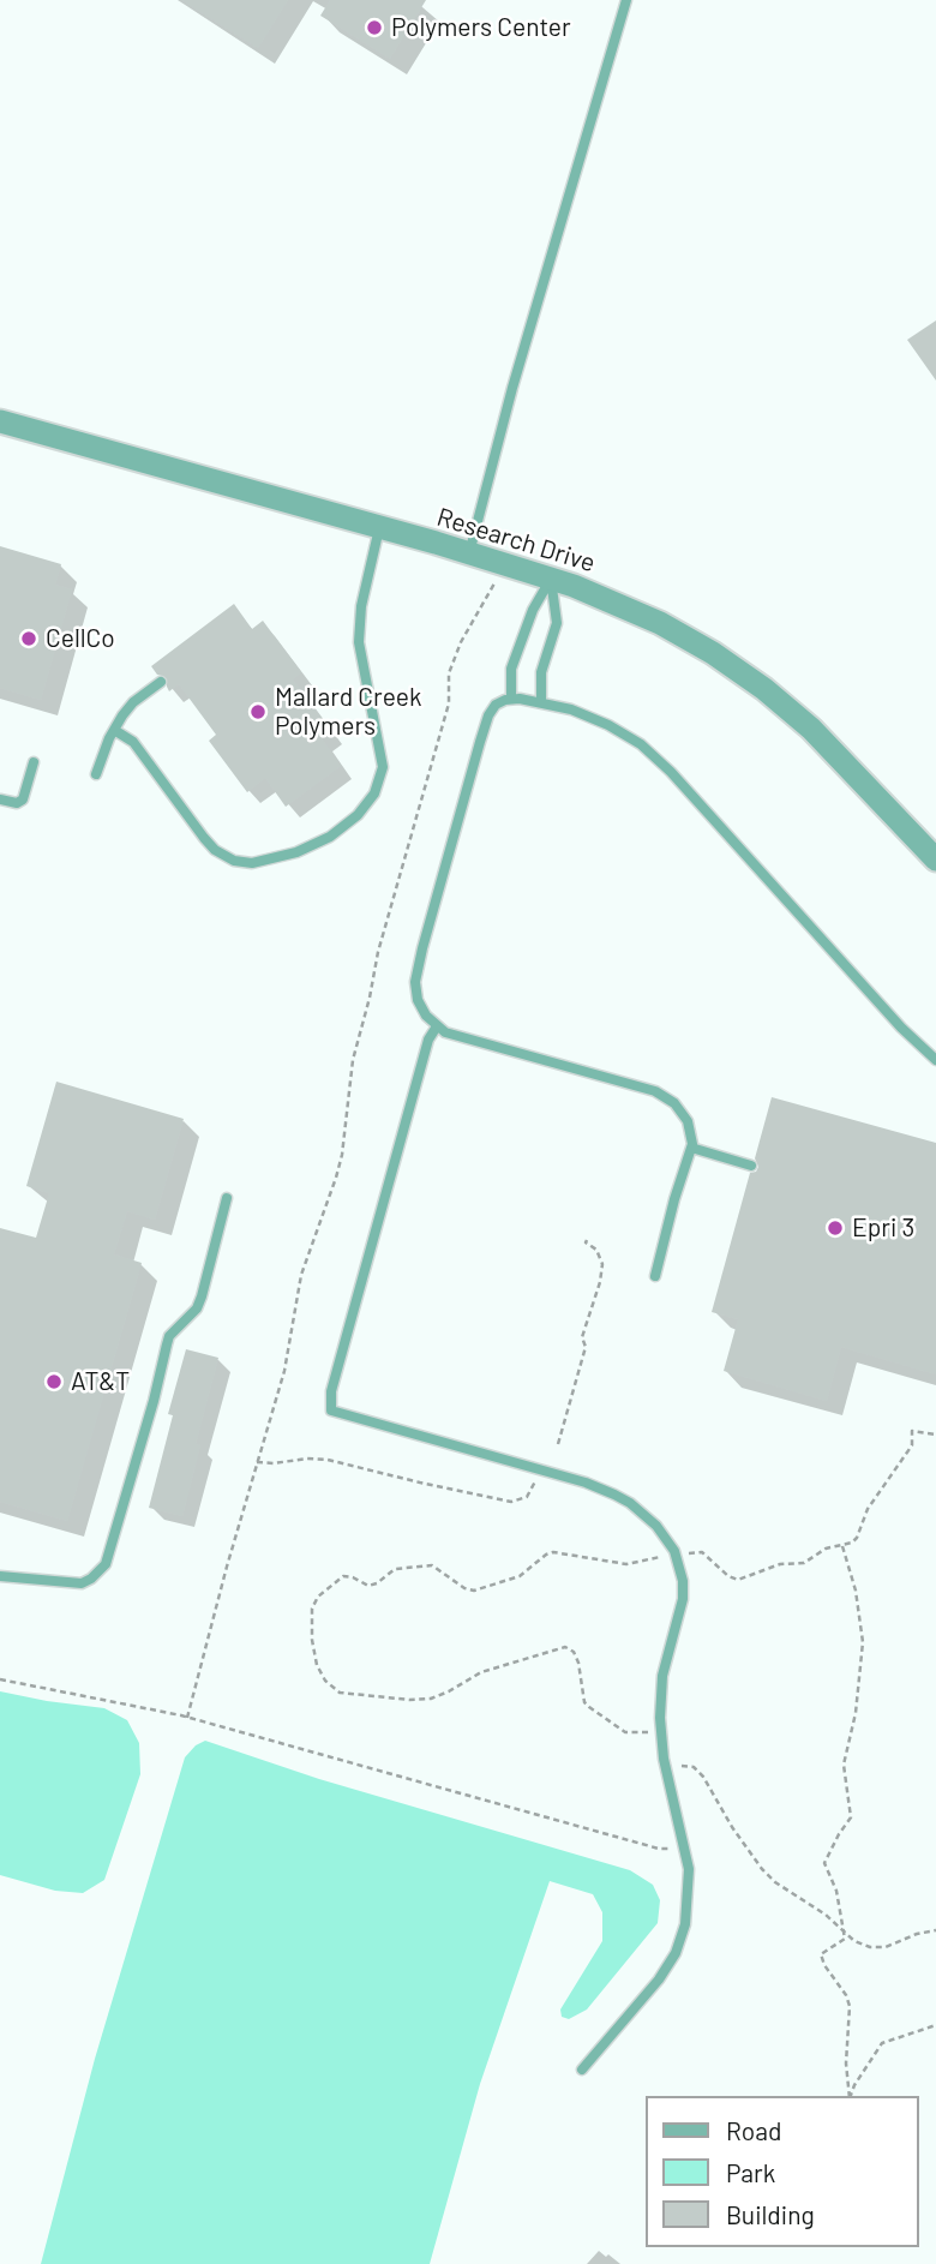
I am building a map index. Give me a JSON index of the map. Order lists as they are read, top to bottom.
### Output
{
  "streets": {
    "street": ["Research Drive"]
  },
  "places": [
    "Polymers Center",
    "CellCo",
    "Mallard Creek Polymers",
    "Epri 3",
    "AT&T"
  ],
  "legend": ["Road", "Park", "Building"]
}
